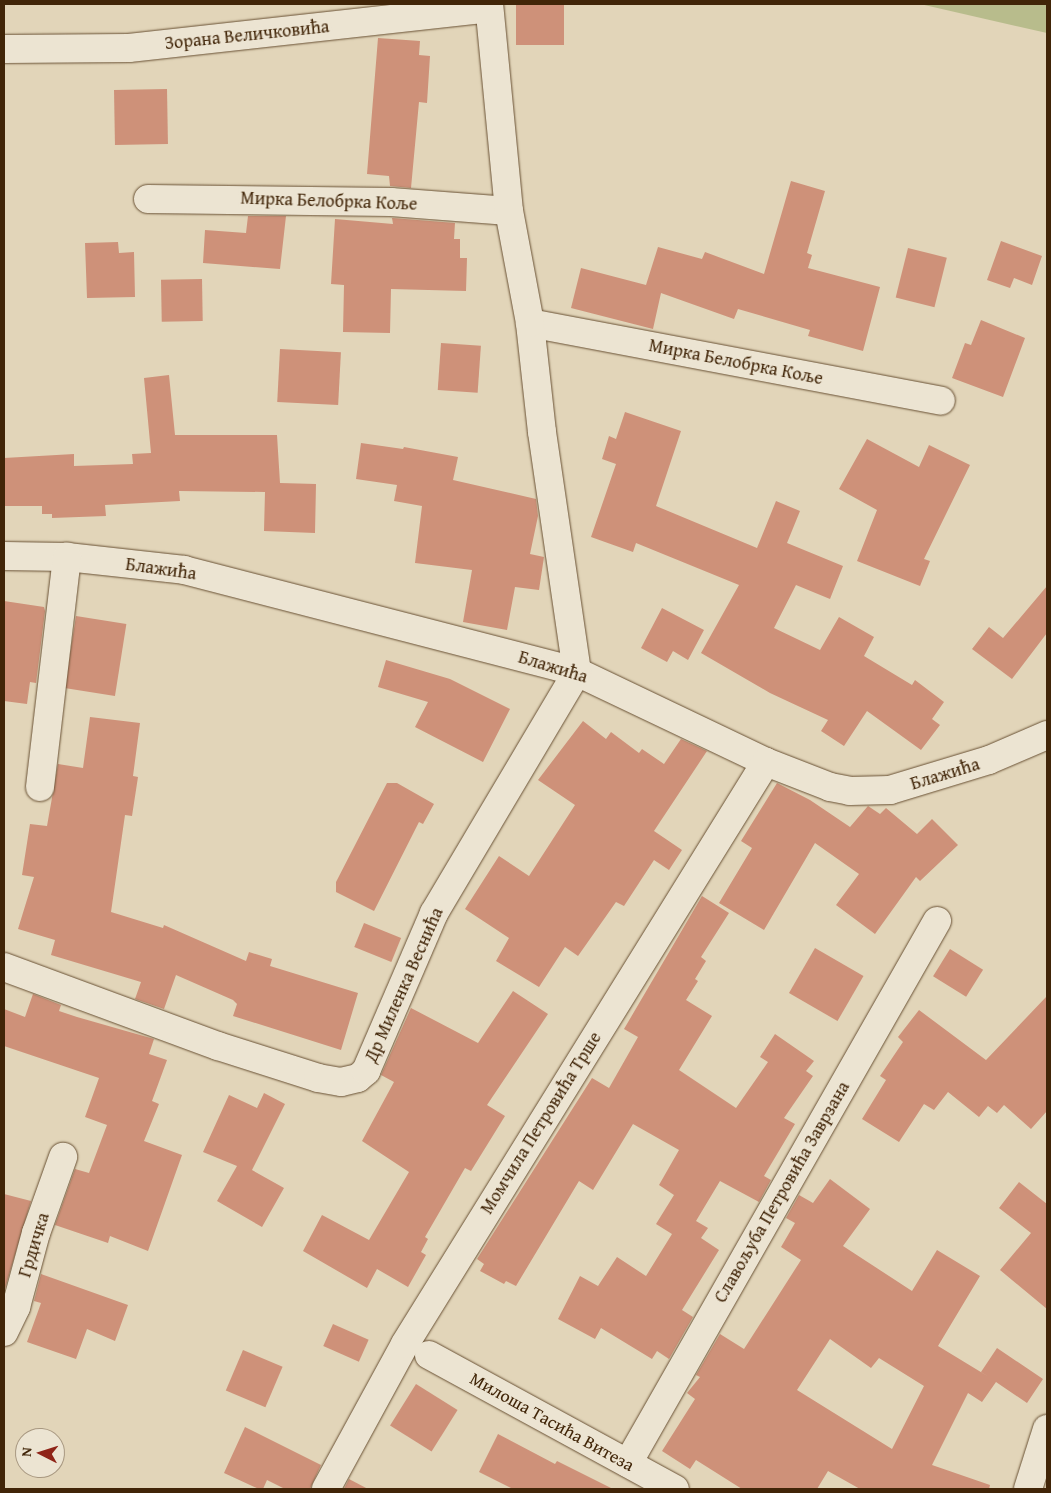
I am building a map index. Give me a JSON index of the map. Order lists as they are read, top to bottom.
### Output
{
  "streets": {
    "street": [
      "Зорана Величковића",
      "Мирка Белобрка Коље",
      "Блажића",
      "Др Миленка Веснића",
      "Момчила Петровића Трше",
      "Славољуба Петровића Заврзана",
      "Грдичка",
      "Милоша Тасића Витеза"
    ]
  },
  "crossings": [
    ["Блажића", "Др Миленка Веснића"],
    ["Блажића", "Момчила Петровића Трше"],
    ["Славољуба Петровића Заврзана", "Милоша Тасића Витеза"]
  ],
  "north": "left"
}
